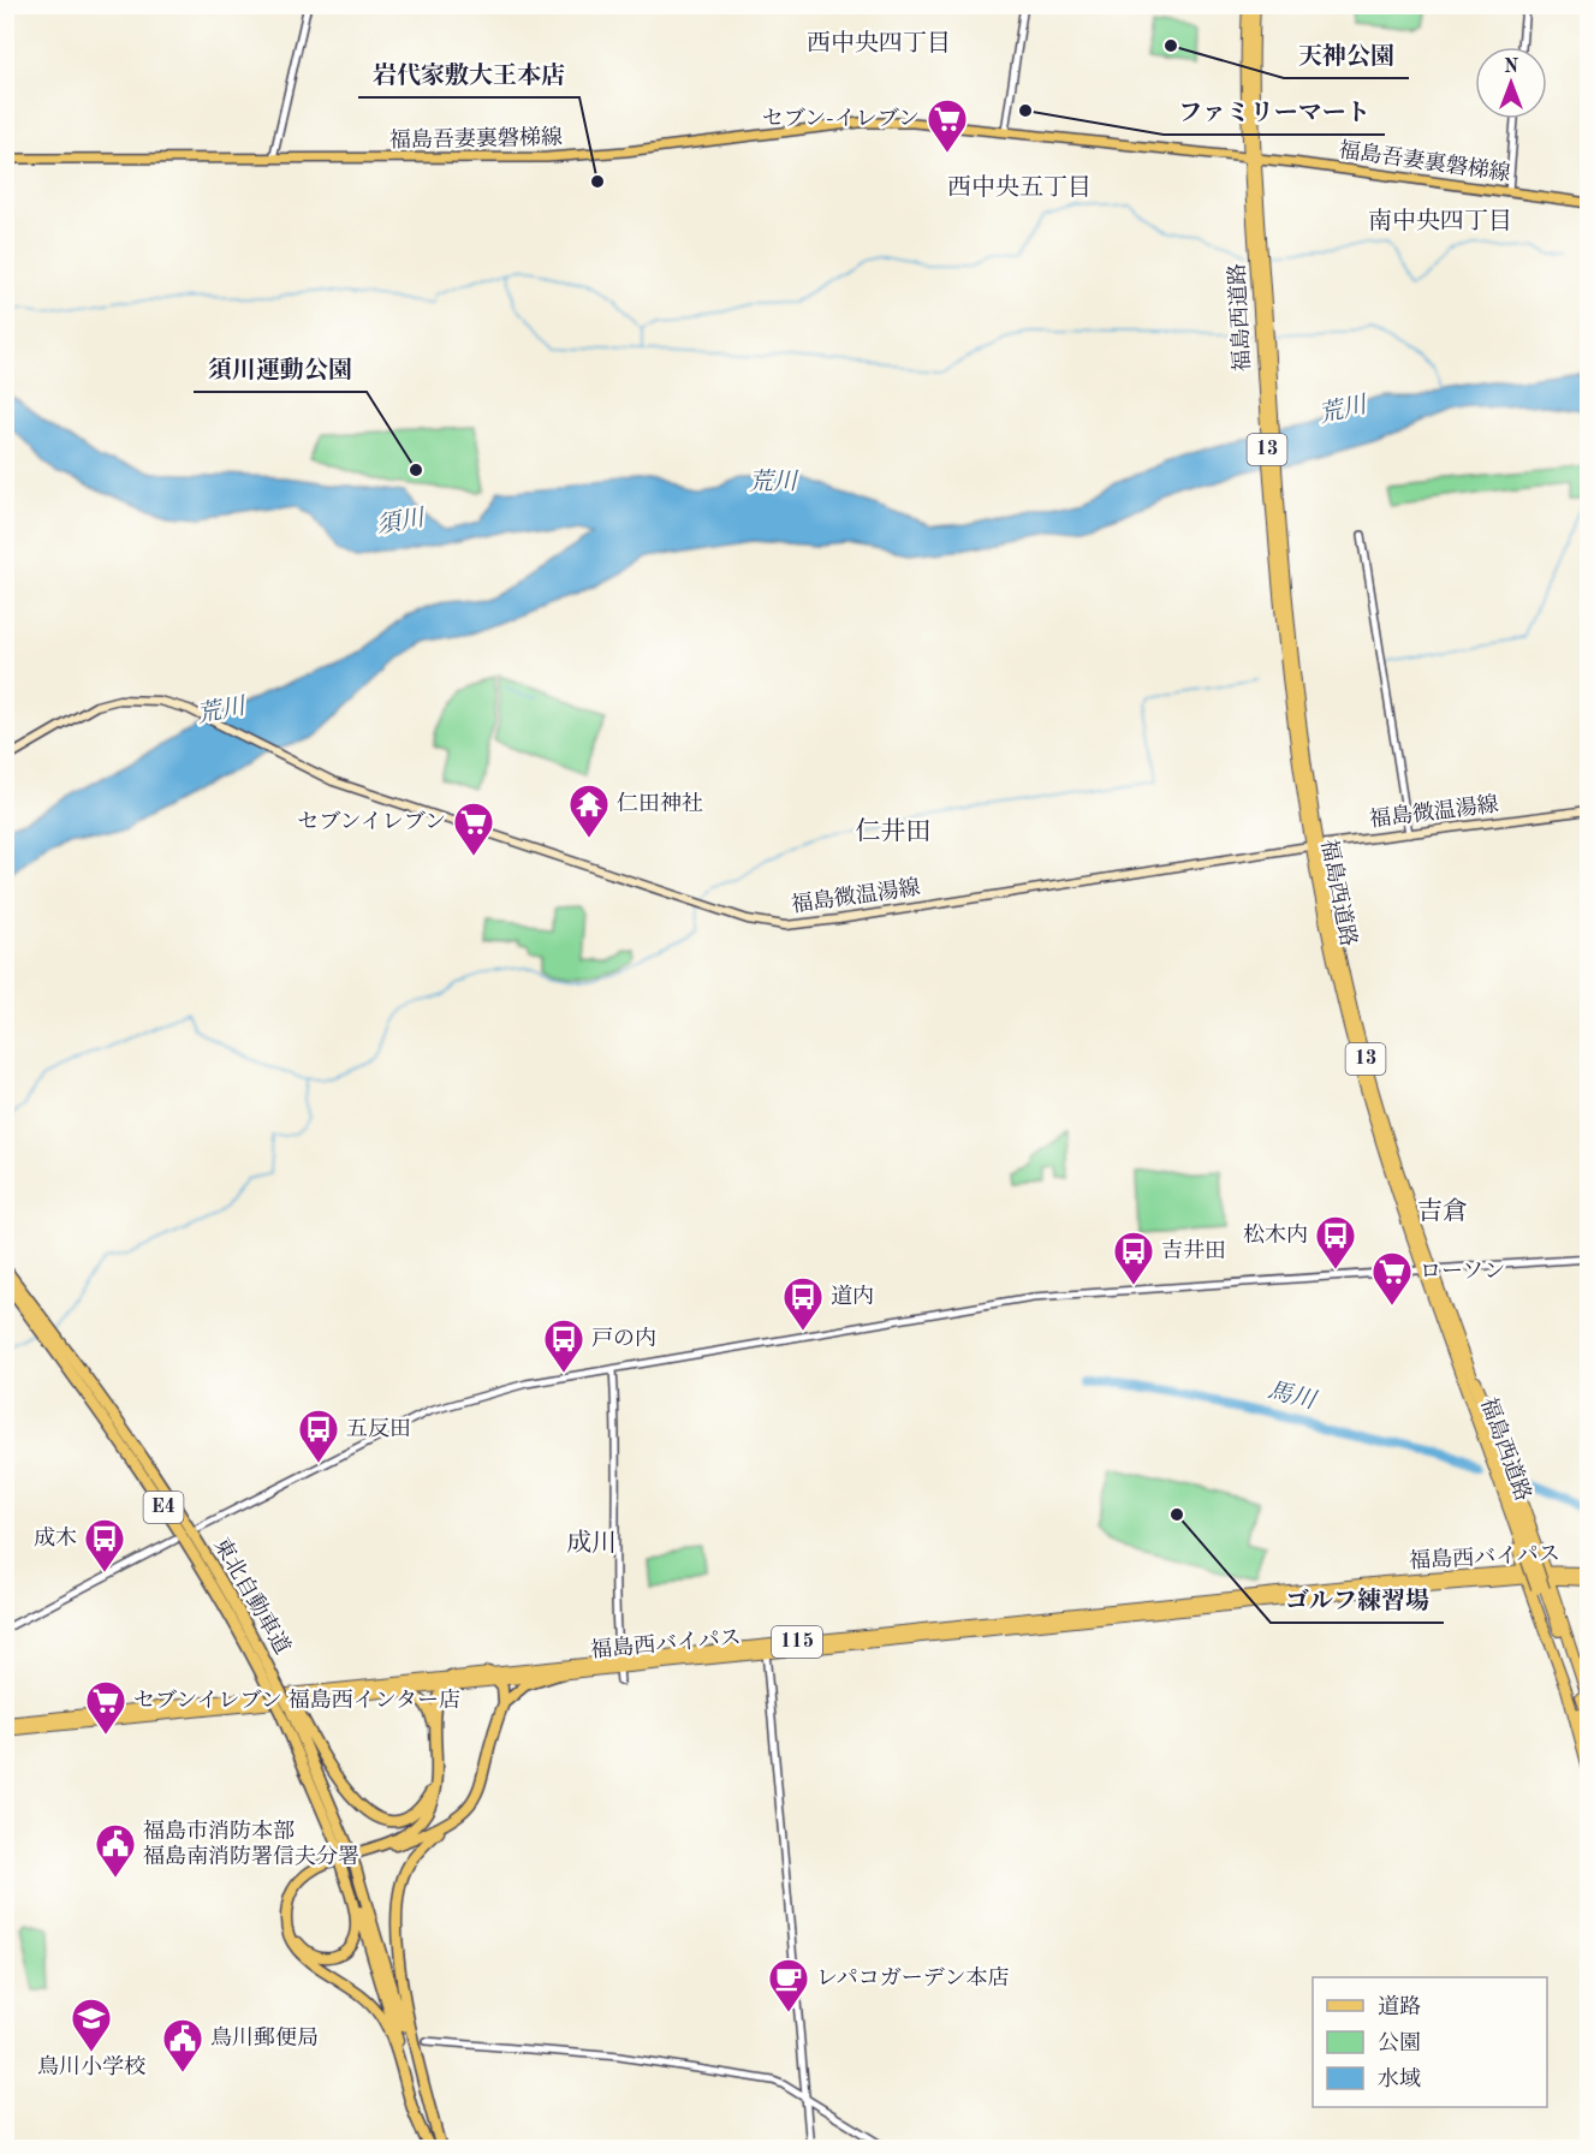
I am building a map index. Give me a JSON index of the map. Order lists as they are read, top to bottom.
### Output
{
  "streets": {
    "highway": [
      "福島西道路",
      "13",
      "E4",
      "福島西バイパス",
      "東北自動車道",
      "115"
    ],
    "main road": ["福島吾妻裏磐梯線", "福島微温湯線"]
  },
  "crossings": [
    ["福島吾妻裏磐梯線", "福島西道路"],
    ["福島西道路", "福島微温湯線"]
  ],
  "districts": [
    "西中央四丁目",
    "西中央五丁目",
    "南中央四丁目",
    "仁井田",
    "吉倉",
    "成川"
  ],
  "water": ["荒川", "須川", "馬川"],
  "places": {
    "other": [
      "天神公園",
      "ファミリーマート",
      "岩代家敷大王本店",
      "須川運動公園",
      "ゴルフ練習場"
    ],
    "supermarket": [
      "セブン-イレブン",
      "セブンイレブン",
      "ローソン",
      "セブンイレブン 福島西インター店"
    ],
    "temple": ["仁田神社"],
    "bus stop": [
      "松木内",
      "吉井田",
      "道内",
      "戸の内",
      "五反田",
      "成木"
    ],
    "public building": ["福島市消防本部 福島南消防署信夫分署", "鳥川郵便局"],
    "cafe": ["レパコガーデン本店"],
    "school or university": ["鳥川小学校"]
  },
  "legend": ["道路", "公園", "水域"],
  "north": "top"
}
